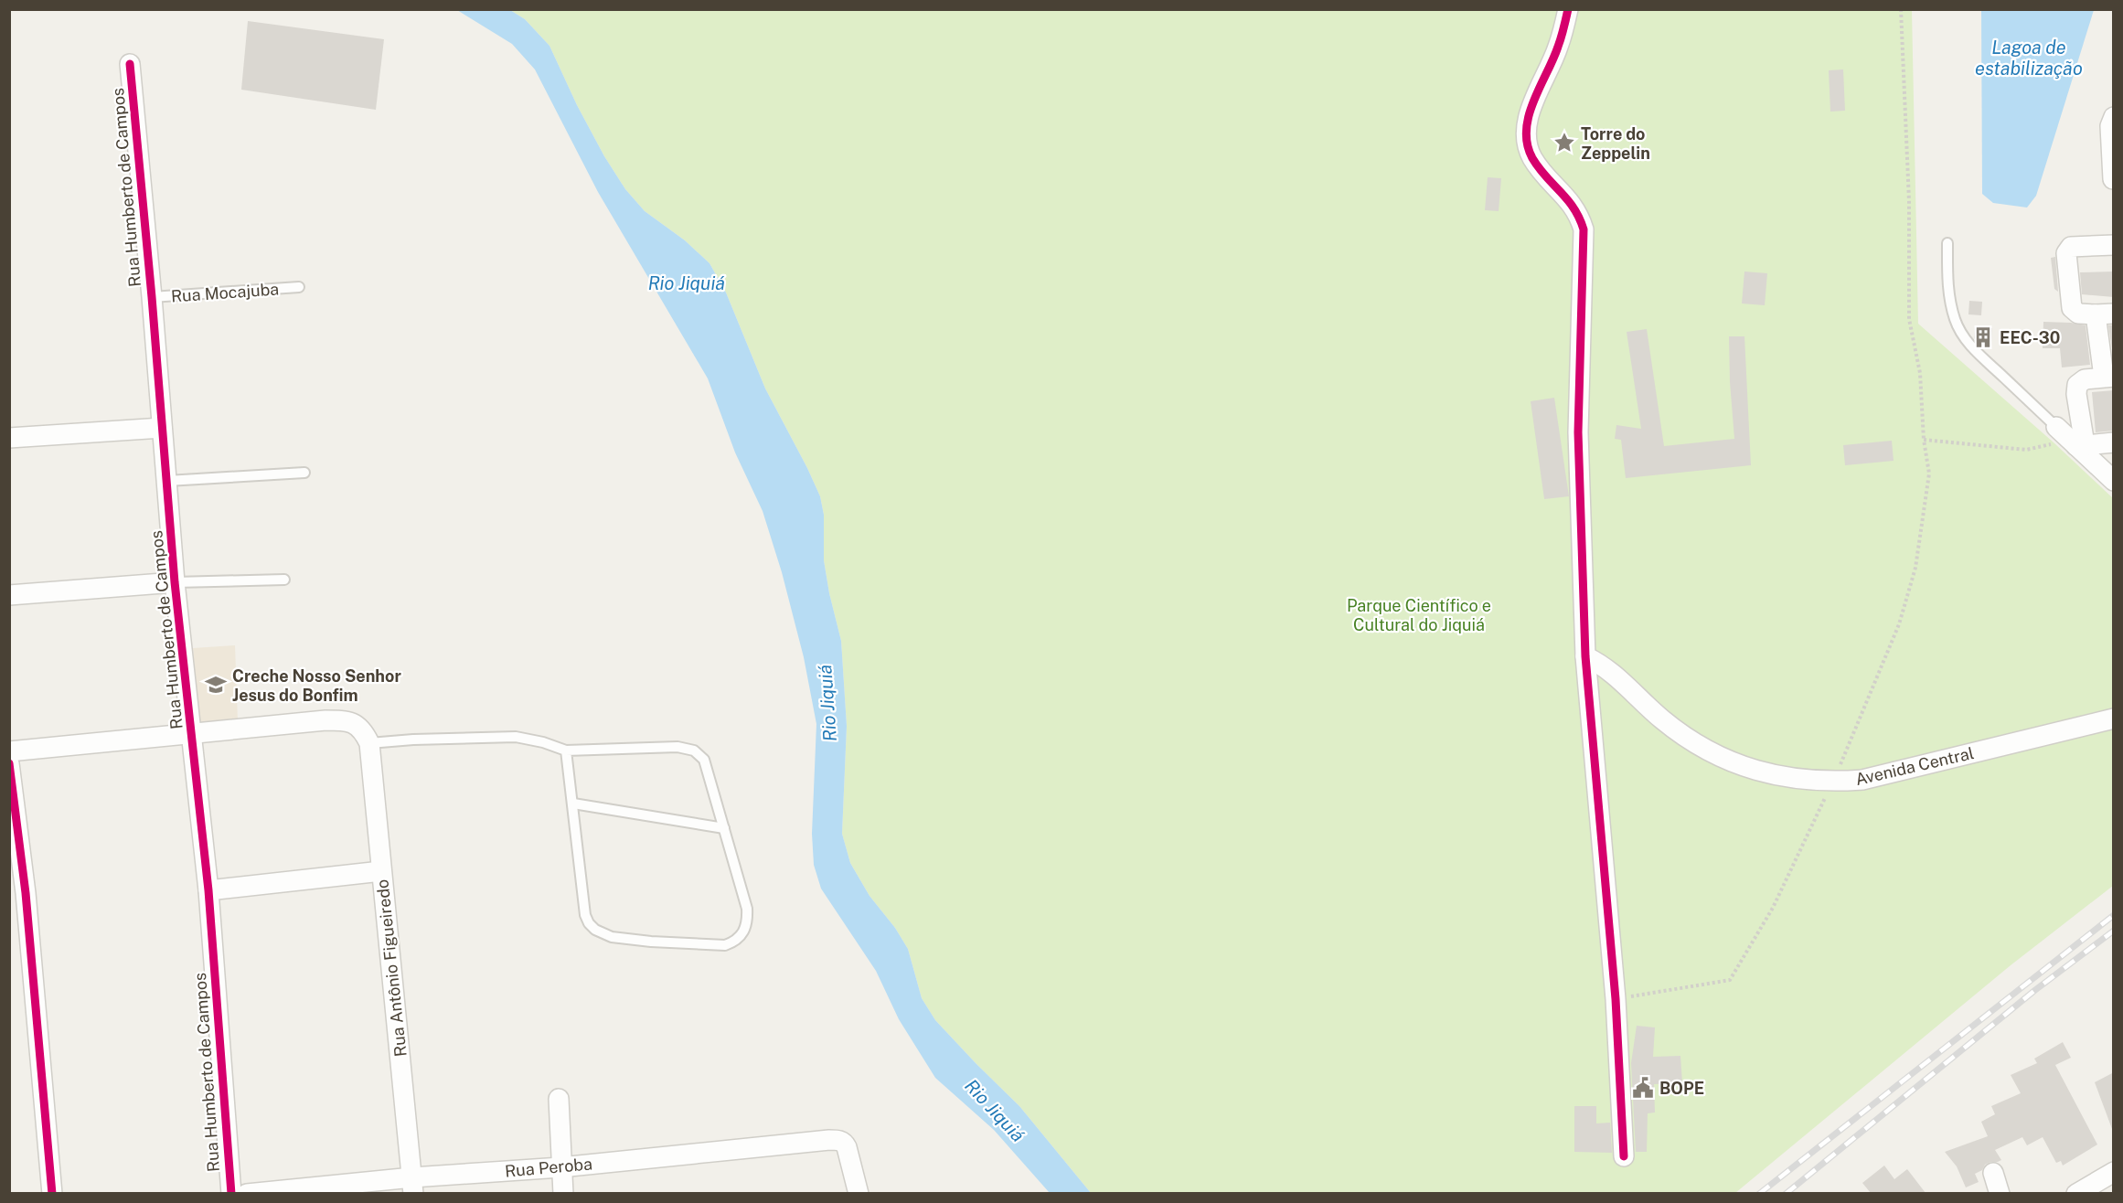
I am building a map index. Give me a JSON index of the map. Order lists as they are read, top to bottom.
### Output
{
  "streets": {
    "street": [
      "Rua Humberto de Campos",
      "Avenida Central",
      "Rua Antônio Figueiredo",
      "Rua Peroba"
    ],
    "lane": ["Rua Mocajuba"]
  },
  "crossings": [
    ["Rua Humberto de Campos", "Rua Mocajuba"],
    ["Rua Antônio Figueiredo", "Rua Peroba"]
  ],
  "water": ["Lagoa de estabilização", "Rio Jiquiá"],
  "parks": ["Parque Científico e Cultural do Jiquiá"],
  "places": {
    "place": ["Torre do Zeppelin"],
    "building": ["EEC-30"],
    "school or university": ["Creche Nosso Senhor Jesus do Bonfim"],
    "public building": ["BOPE"]
  }
}
